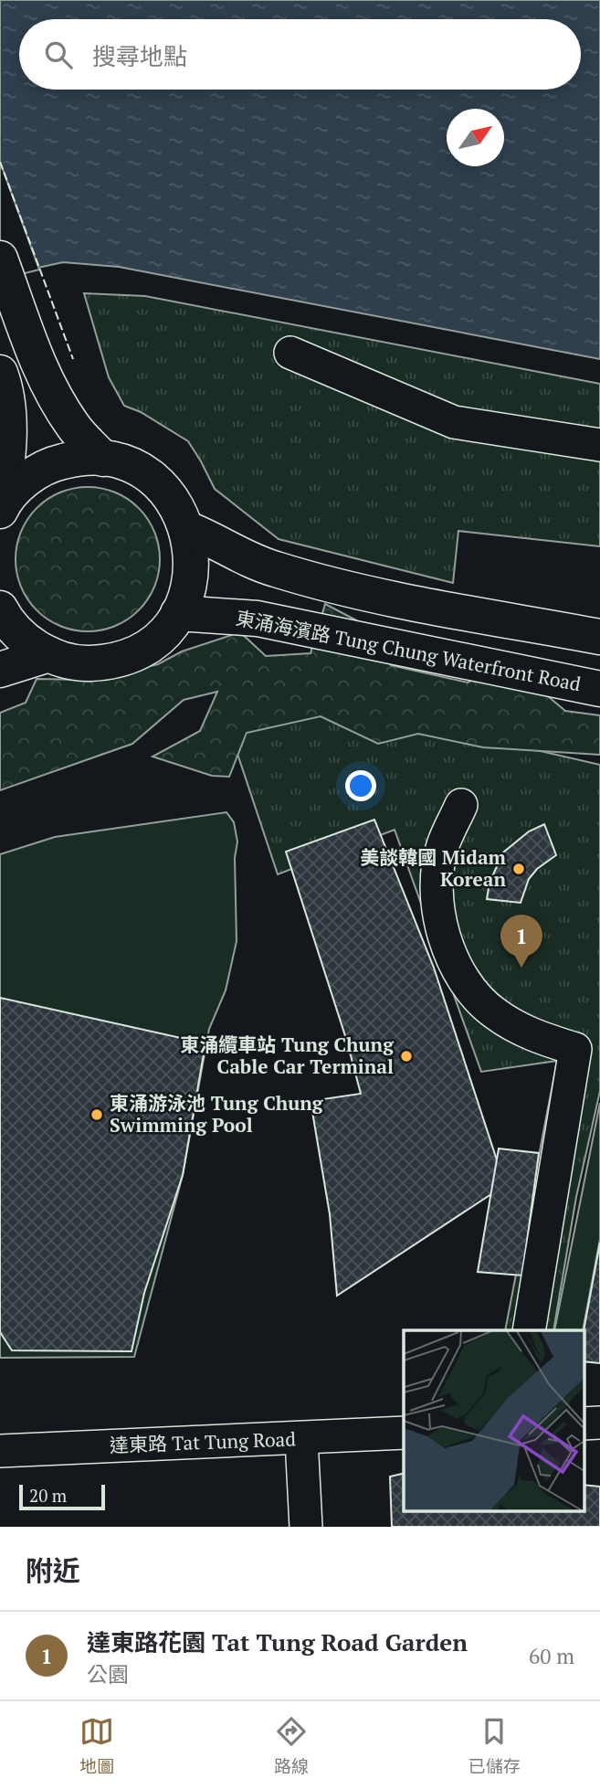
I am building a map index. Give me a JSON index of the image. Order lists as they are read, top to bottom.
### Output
{
  "streets": {
    "main road": ["東涌海濱路 Tung Chung Waterfront Road"],
    "street": ["達東路 Tat Tung Road"]
  },
  "places": ["美談韓國 Midam Korean", "東涌纜車站 Tung Chung Cable Car Terminal", "東涌游泳池 Tung Chung Swimming Pool"],
  "scale_bar": "20 m",
  "north": "top right",
  "page": {
    "search": "搜尋地點",
    "pins": "1",
    "scale": "20 m",
    "heading": "附近",
    "list": [
      {
        "mark": "1",
        "name": "達東路花園 Tat Tung Road Garden",
        "note": "公園",
        "value": "60 m"
      }
    ],
    "nav": ["地圖", "路線", "已儲存"]
  }
}
